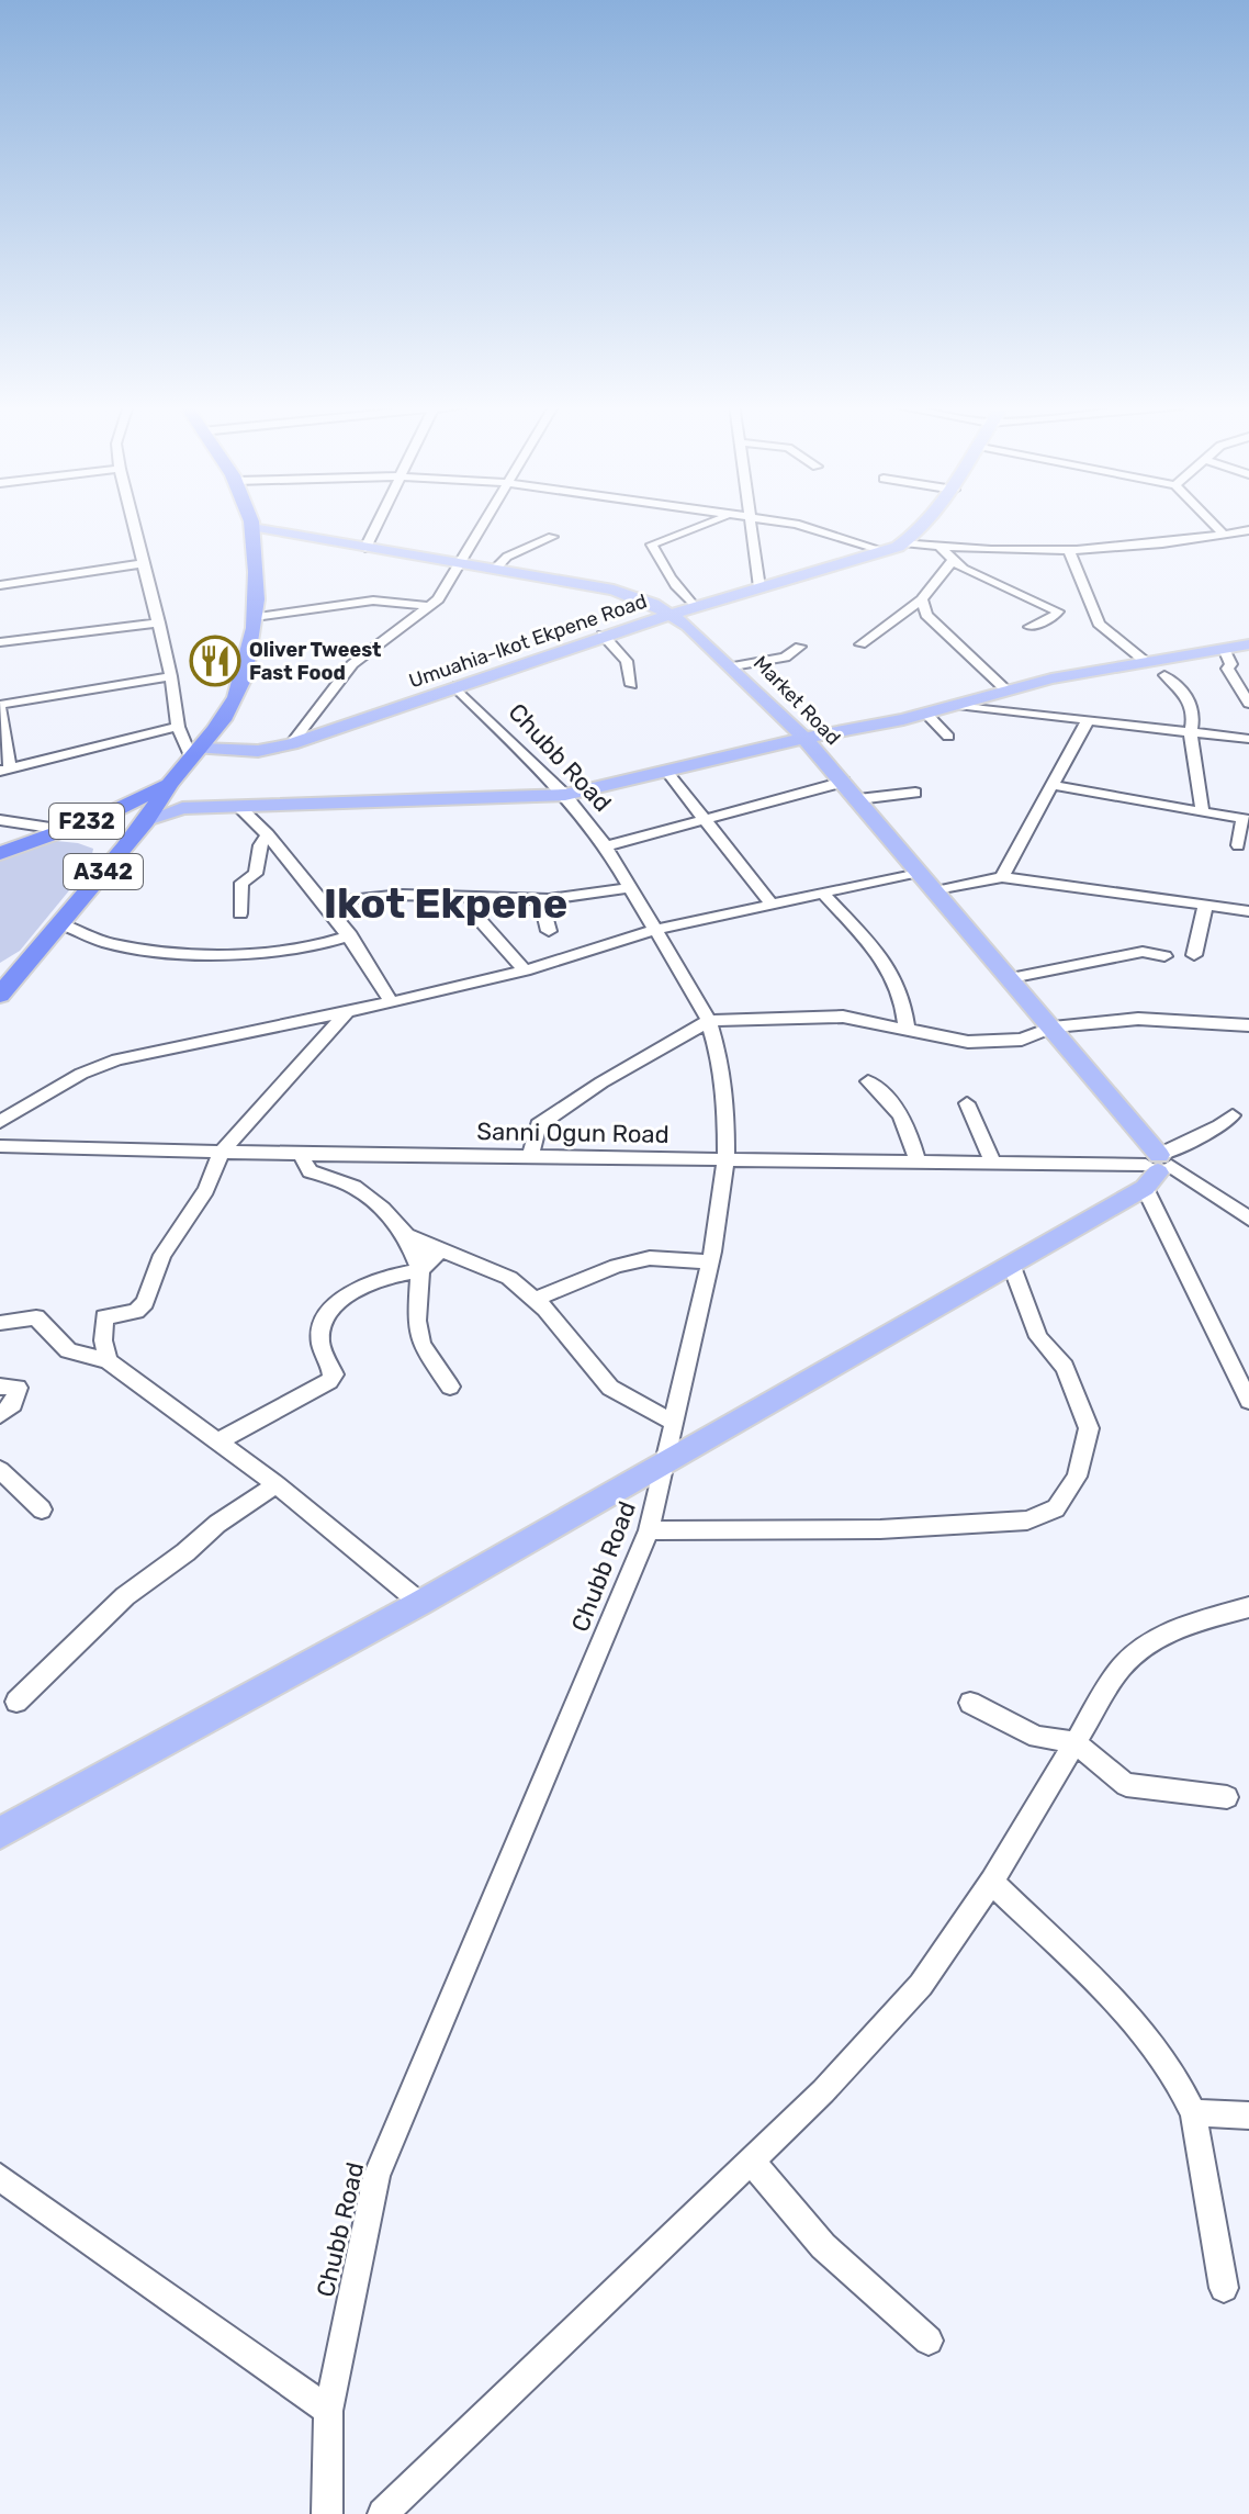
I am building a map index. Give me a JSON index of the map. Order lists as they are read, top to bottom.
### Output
{
  "streets": {
    "highway": ["F232", "A342"],
    "main road": ["Umuahia-Ikot Ekpene Road", "Market Road"],
    "street": ["Chubb Road", "Sanni Ogun Road"]
  },
  "crossings": [
    ["Umuahia-Ikot Ekpene Road", "Market Road"],
    ["Umuahia-Ikot Ekpene Road", "Chubb Road"],
    ["Umuahia-Ikot Ekpene Road", "A342"],
    ["Market Road", "A342"],
    ["Market Road", "Sanni Ogun Road"],
    ["Chubb Road", "Sanni Ogun Road"],
    ["F232", "A342"]
  ],
  "districts": ["Ikot Ekpene"],
  "places": {
    "restaurant": ["Oliver Tweest Fast Food"]
  }
}
